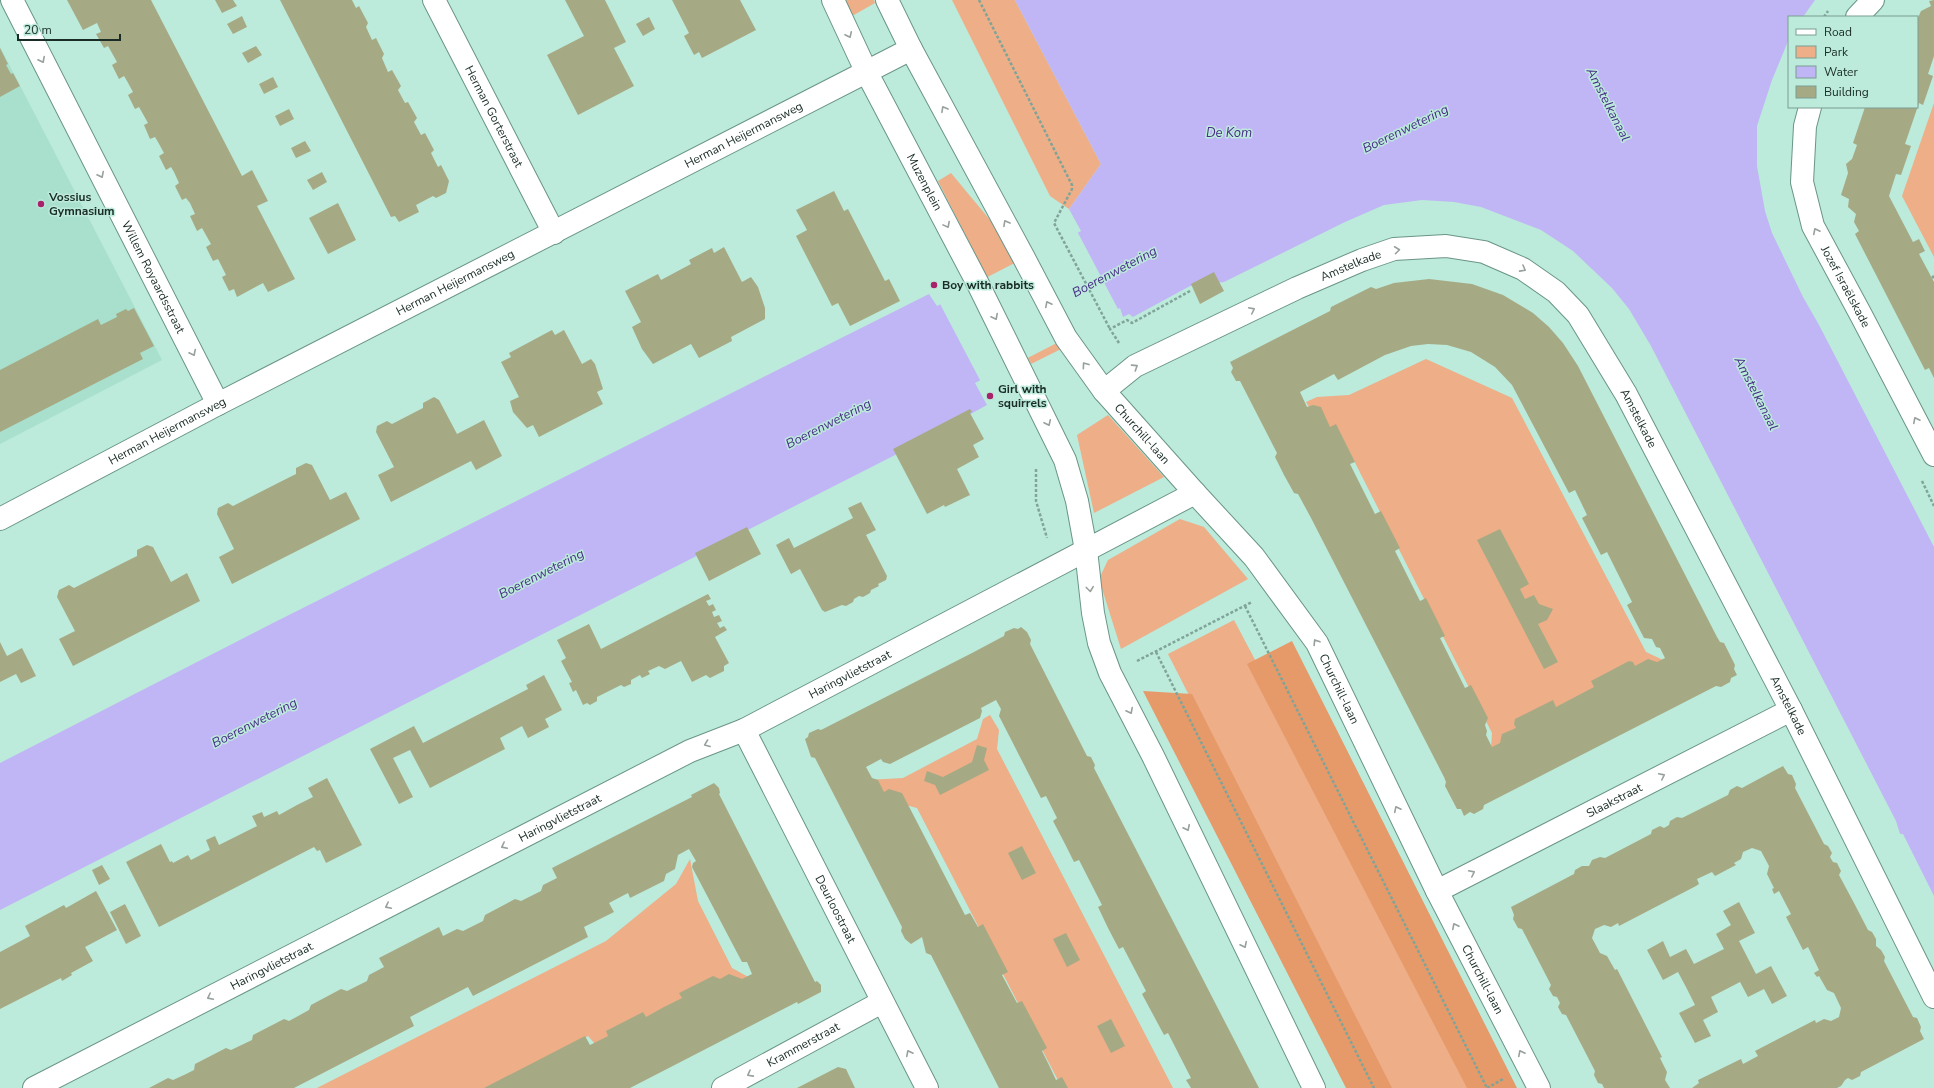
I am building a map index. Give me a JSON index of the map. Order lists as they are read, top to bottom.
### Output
{
  "streets": {
    "street": [
      "Herman Gorterstraat",
      "Herman Heijermansweg",
      "Muzenplein",
      "Amstelkade",
      "Willem Royaardsstraat",
      "Jozef Israëlskade",
      "Churchill-laan",
      "Haringvlietstraat",
      "Slaakstraat",
      "Deurloostraat",
      "Krammerstraat"
    ]
  },
  "crossings": [
    ["Herman Gorterstraat", "Herman Heijermansweg"],
    ["Herman Heijermansweg", "Muzenplein"],
    ["Herman Heijermansweg", "Willem Royaardsstraat"],
    ["Herman Heijermansweg", "Churchill-laan"],
    ["Muzenplein", "Haringvlietstraat"],
    ["Amstelkade", "Churchill-laan"],
    ["Amstelkade", "Slaakstraat"],
    ["Churchill-laan", "Haringvlietstraat"],
    ["Churchill-laan", "Slaakstraat"],
    ["Haringvlietstraat", "Deurloostraat"],
    ["Deurloostraat", "Krammerstraat"]
  ],
  "one_way": [
    "Muzenplein",
    "Willem Royaardsstraat",
    "Jozef Israëlskade",
    "Haringvlietstraat",
    "Slaakstraat",
    "Krammerstraat"
  ],
  "water": ["Amstelkanaal", "Boerenwetering", "De Kom"],
  "places": ["Vossius Gymnasium", "Boy with rabbits", "Girl with squirrels"],
  "legend": [
    "Road",
    "Park",
    "Water",
    "Building"
  ],
  "scale_bar": "20 m"
}
